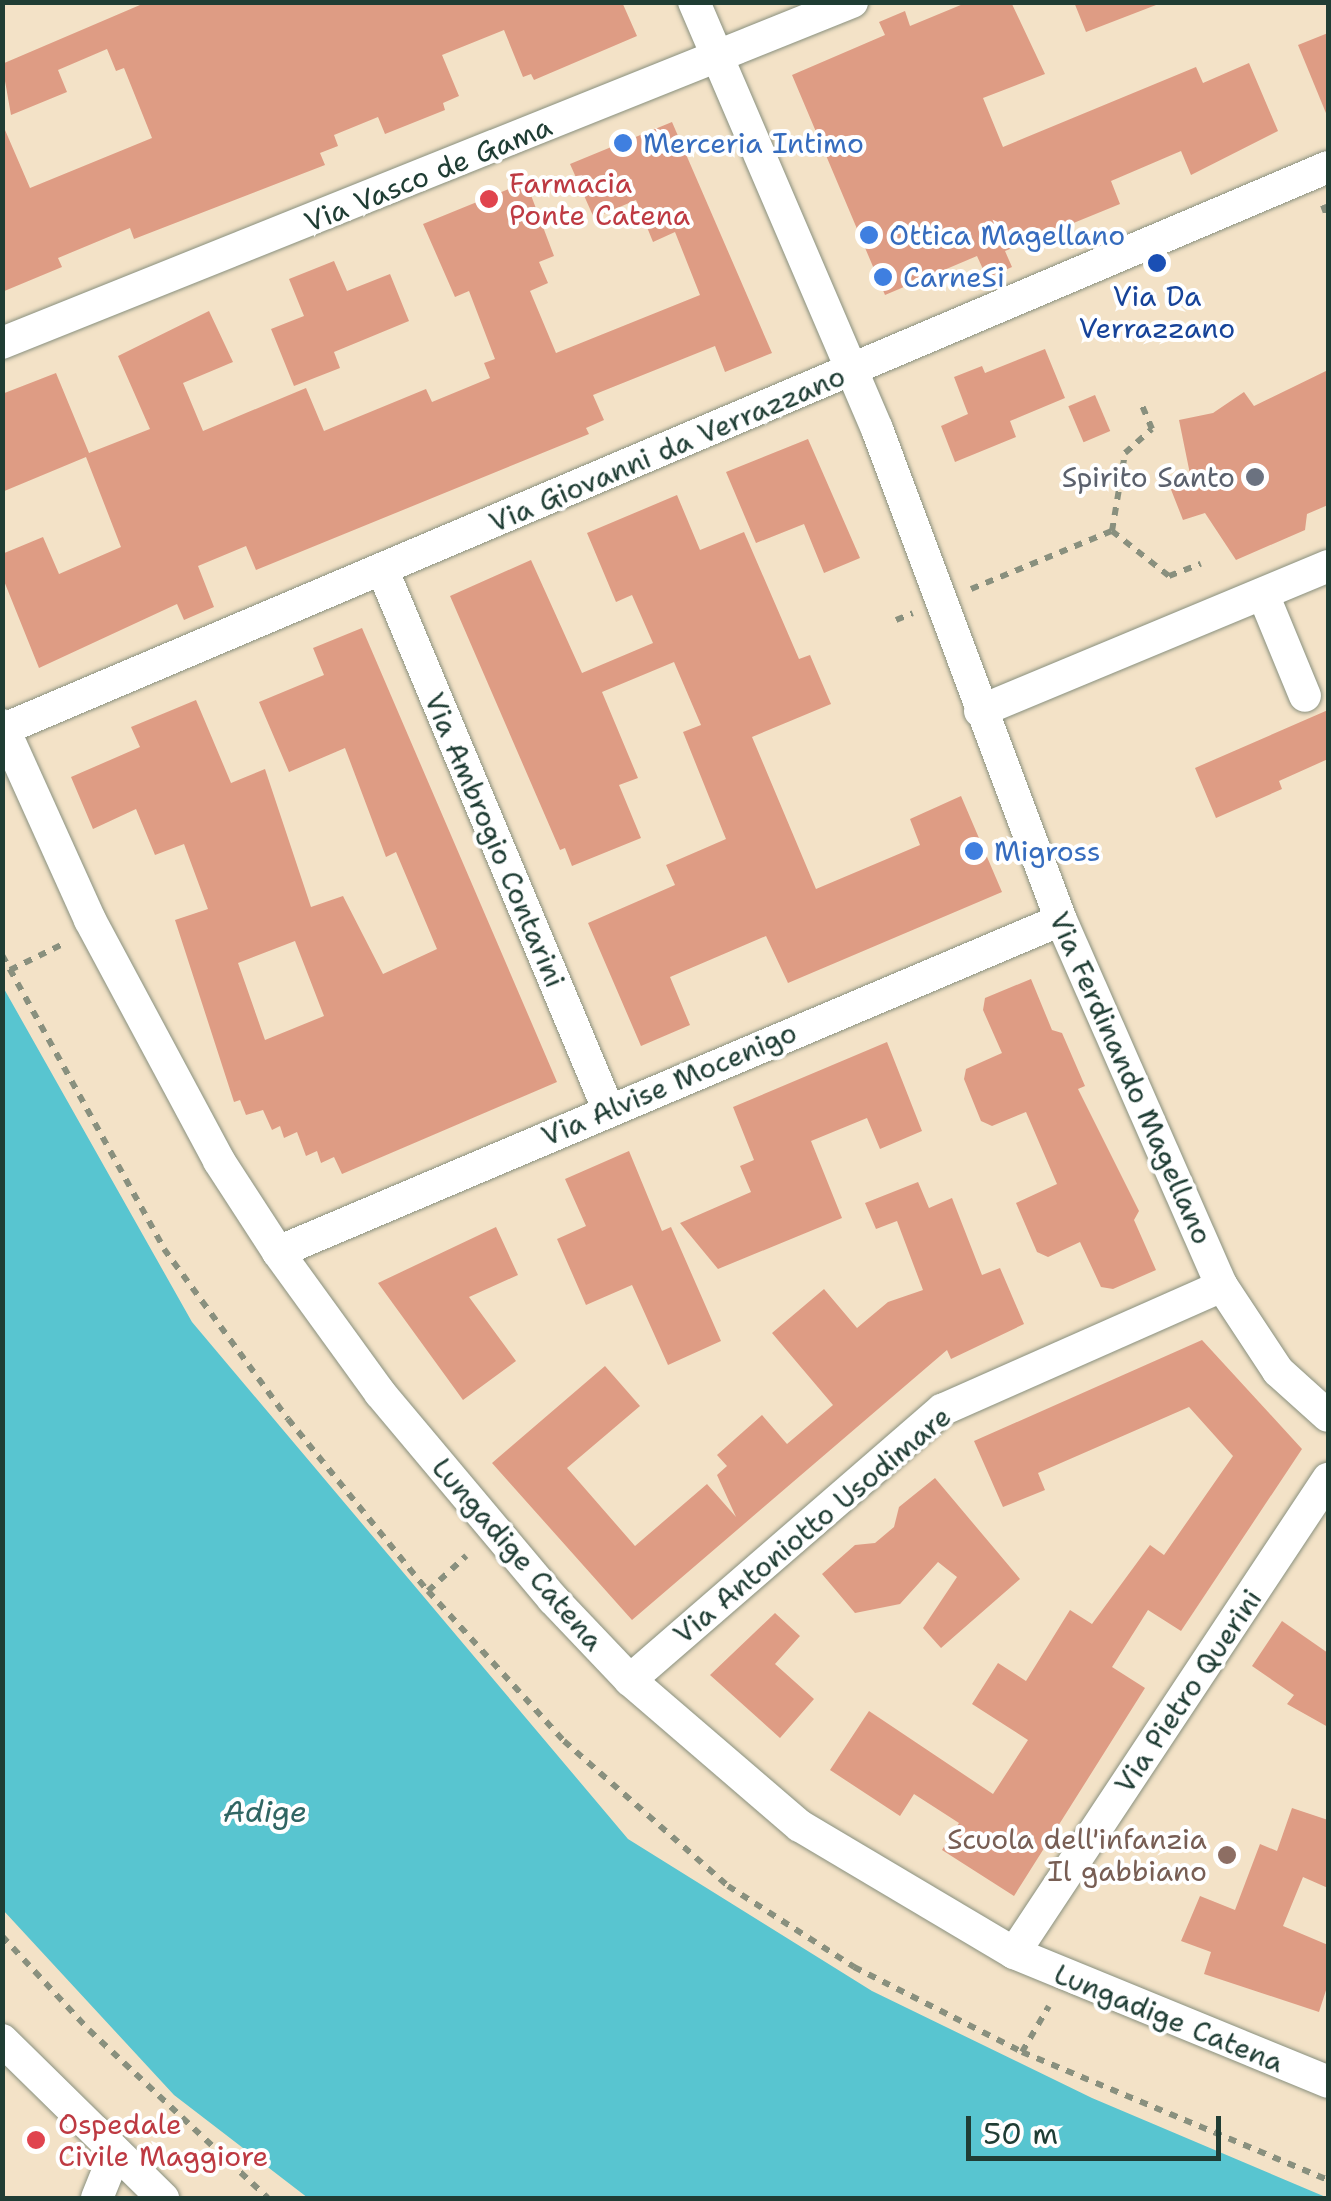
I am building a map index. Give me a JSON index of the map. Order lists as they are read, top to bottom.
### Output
{
  "streets": {
    "street": [
      "Via Vasco de Gama",
      "Via Giovanni da Verrazzano",
      "Via Ambrogio Contarini",
      "Via Ferdinando Magellano",
      "Via Alvise Mocenigo",
      "Via Antoniotto Usodimare",
      "Lungadige Catena",
      "Via Pietro Querini"
    ]
  },
  "crossings": [
    ["Via Vasco de Gama", "Via Ferdinando Magellano"],
    ["Via Giovanni da Verrazzano", "Via Ambrogio Contarini"],
    ["Via Giovanni da Verrazzano", "Via Ferdinando Magellano"],
    ["Via Giovanni da Verrazzano", "Lungadige Catena"],
    ["Via Ambrogio Contarini", "Via Alvise Mocenigo"],
    ["Via Ferdinando Magellano", "Via Alvise Mocenigo"],
    ["Via Ferdinando Magellano", "Via Antoniotto Usodimare"],
    ["Via Alvise Mocenigo", "Lungadige Catena"],
    ["Via Antoniotto Usodimare", "Lungadige Catena"],
    ["Lungadige Catena", "Via Pietro Querini"]
  ],
  "water": ["Adige"],
  "places": [
    "Merceria Intimo",
    "Farmacia Ponte Catena",
    "Ottica Magellano",
    "Via Da Verrazzano",
    "CarneSi",
    "Spirito Santo",
    "Migross",
    "Scuola dell'infanzia Il gabbiano",
    "Ospedale Civile Maggiore"
  ],
  "scale_bar": "50 m"
}
